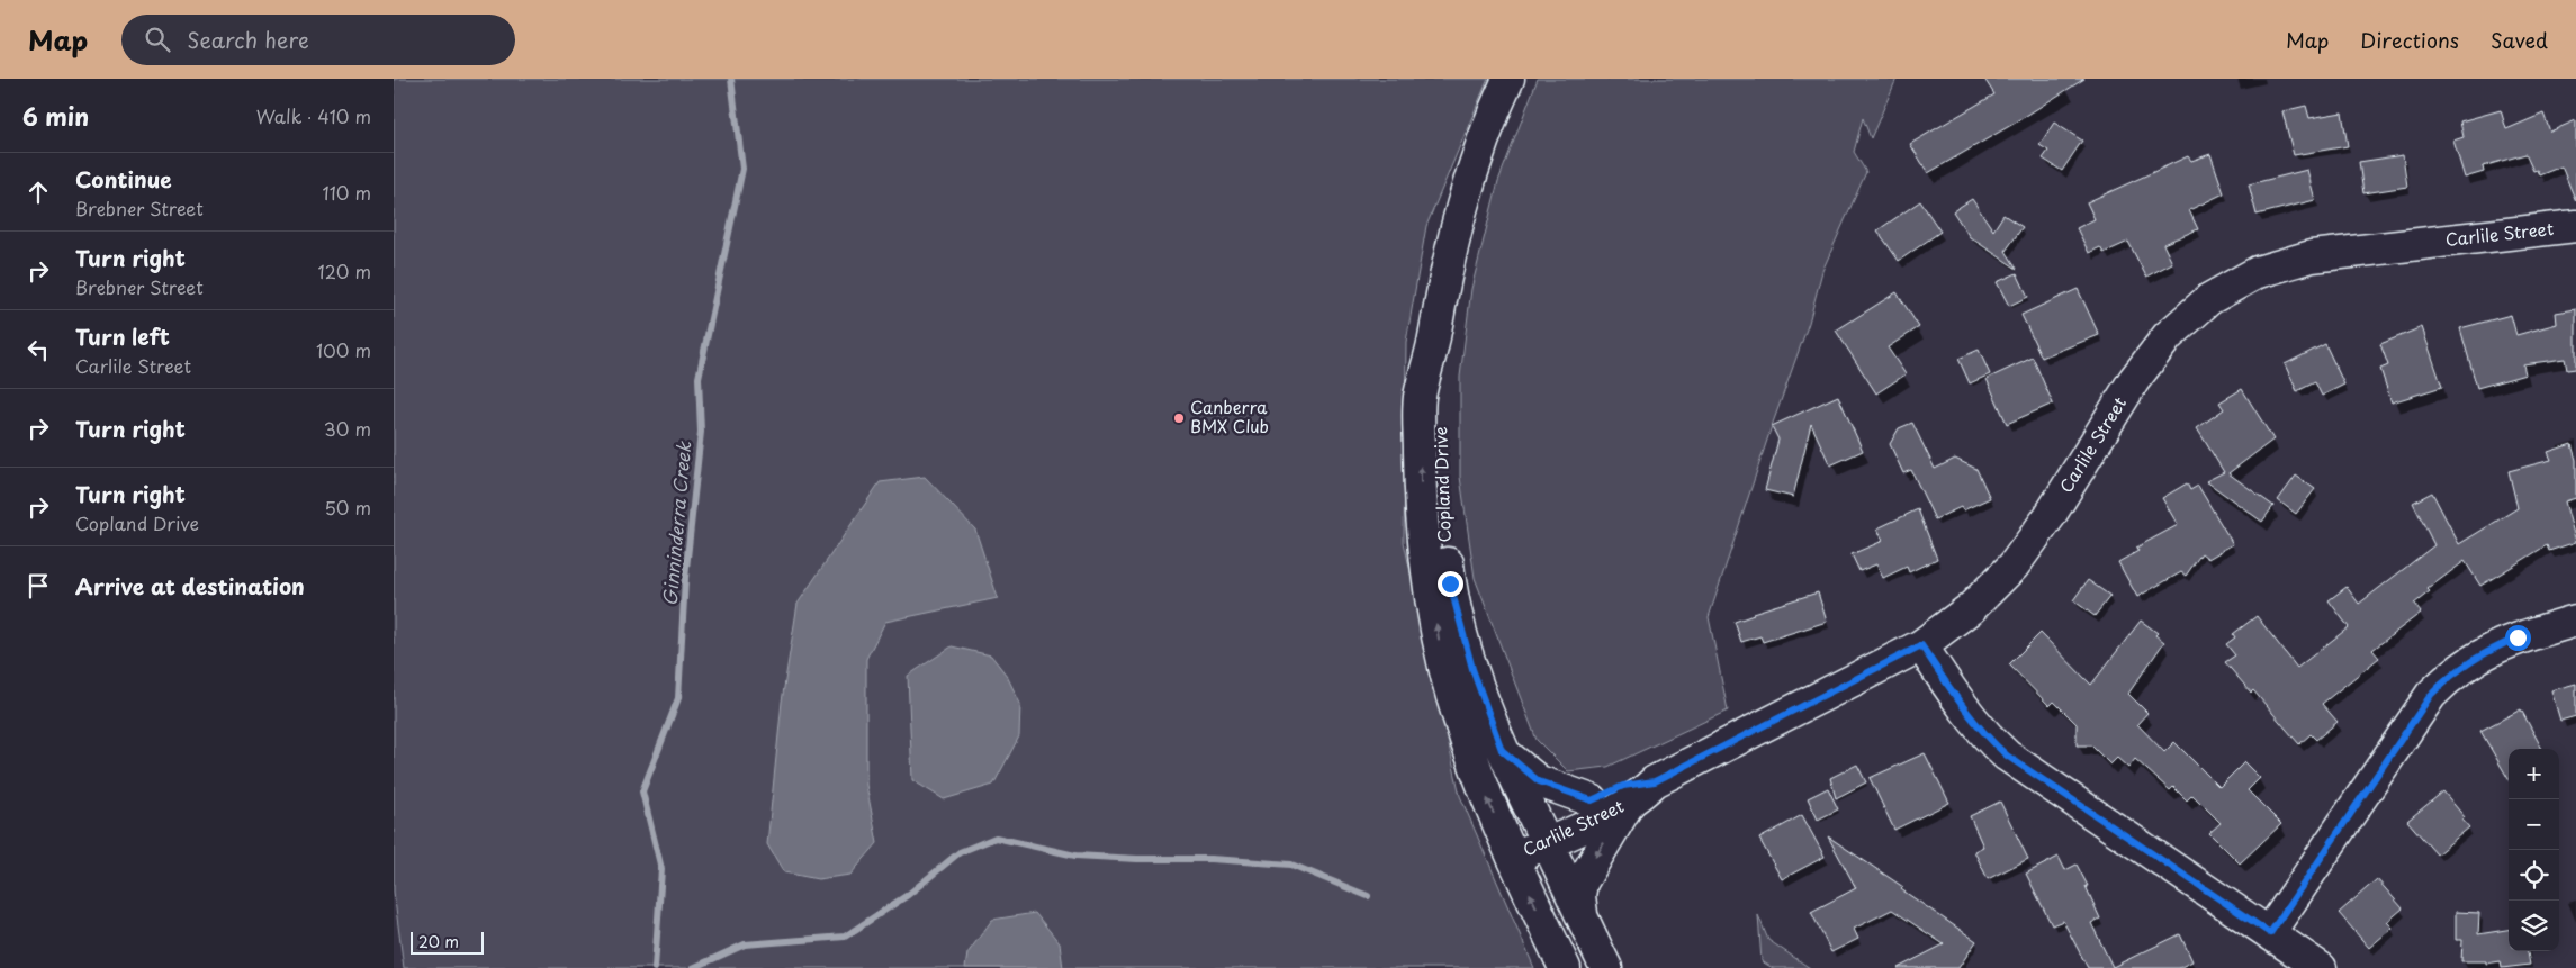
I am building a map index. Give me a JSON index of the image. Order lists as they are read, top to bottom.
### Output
{
  "streets": {
    "street": ["Carlile Street", "Copland Drive"]
  },
  "crossings": [
    ["Carlile Street", "Copland Drive"]
  ],
  "water": ["Ginninderra Creek"],
  "places": ["Canberra BMX Club"],
  "scale_bar": "20 m",
  "page": {
    "header": "Map",
    "search": "Search here",
    "nav": ["Map", "Directions", "Saved"],
    "heading": ["6 min", "Walk · 410 m"],
    "list": [
      ["Continue", "Brebner Street", "110 m"],
      ["Turn right", "Brebner Street", "120 m"],
      ["Turn left", "Carlile Street", "100 m"],
      ["Turn right", "30 m"],
      ["Turn right", "Copland Drive", "50 m"],
      "Arrive at destination"
    ],
    "map_buttons": ["+", "−"],
    "scale": "20 m"
  }
}
